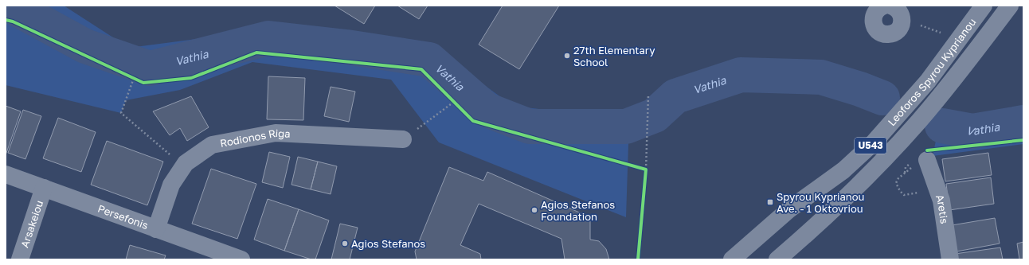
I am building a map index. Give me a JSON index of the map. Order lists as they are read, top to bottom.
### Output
{
  "streets": {
    "main road": ["Leoforos Spyrou Kyprianou", "U543"],
    "street": [
      "Rodionos Riga",
      "Aretis",
      "Persefonis",
      "Arsakeiou"
    ]
  },
  "crossings": [
    ["Rodionos Riga", "Persefonis"],
    ["Persefonis", "Arsakeiou"]
  ],
  "water": ["Vathia"],
  "places": {
    "other": ["27th Elementary School", "Agios Stefanos Foundation", "Agios Stefanos"],
    "transit": ["Spyrou Kyprianou Ave. - 1 Oktovriou"]
  }
}
